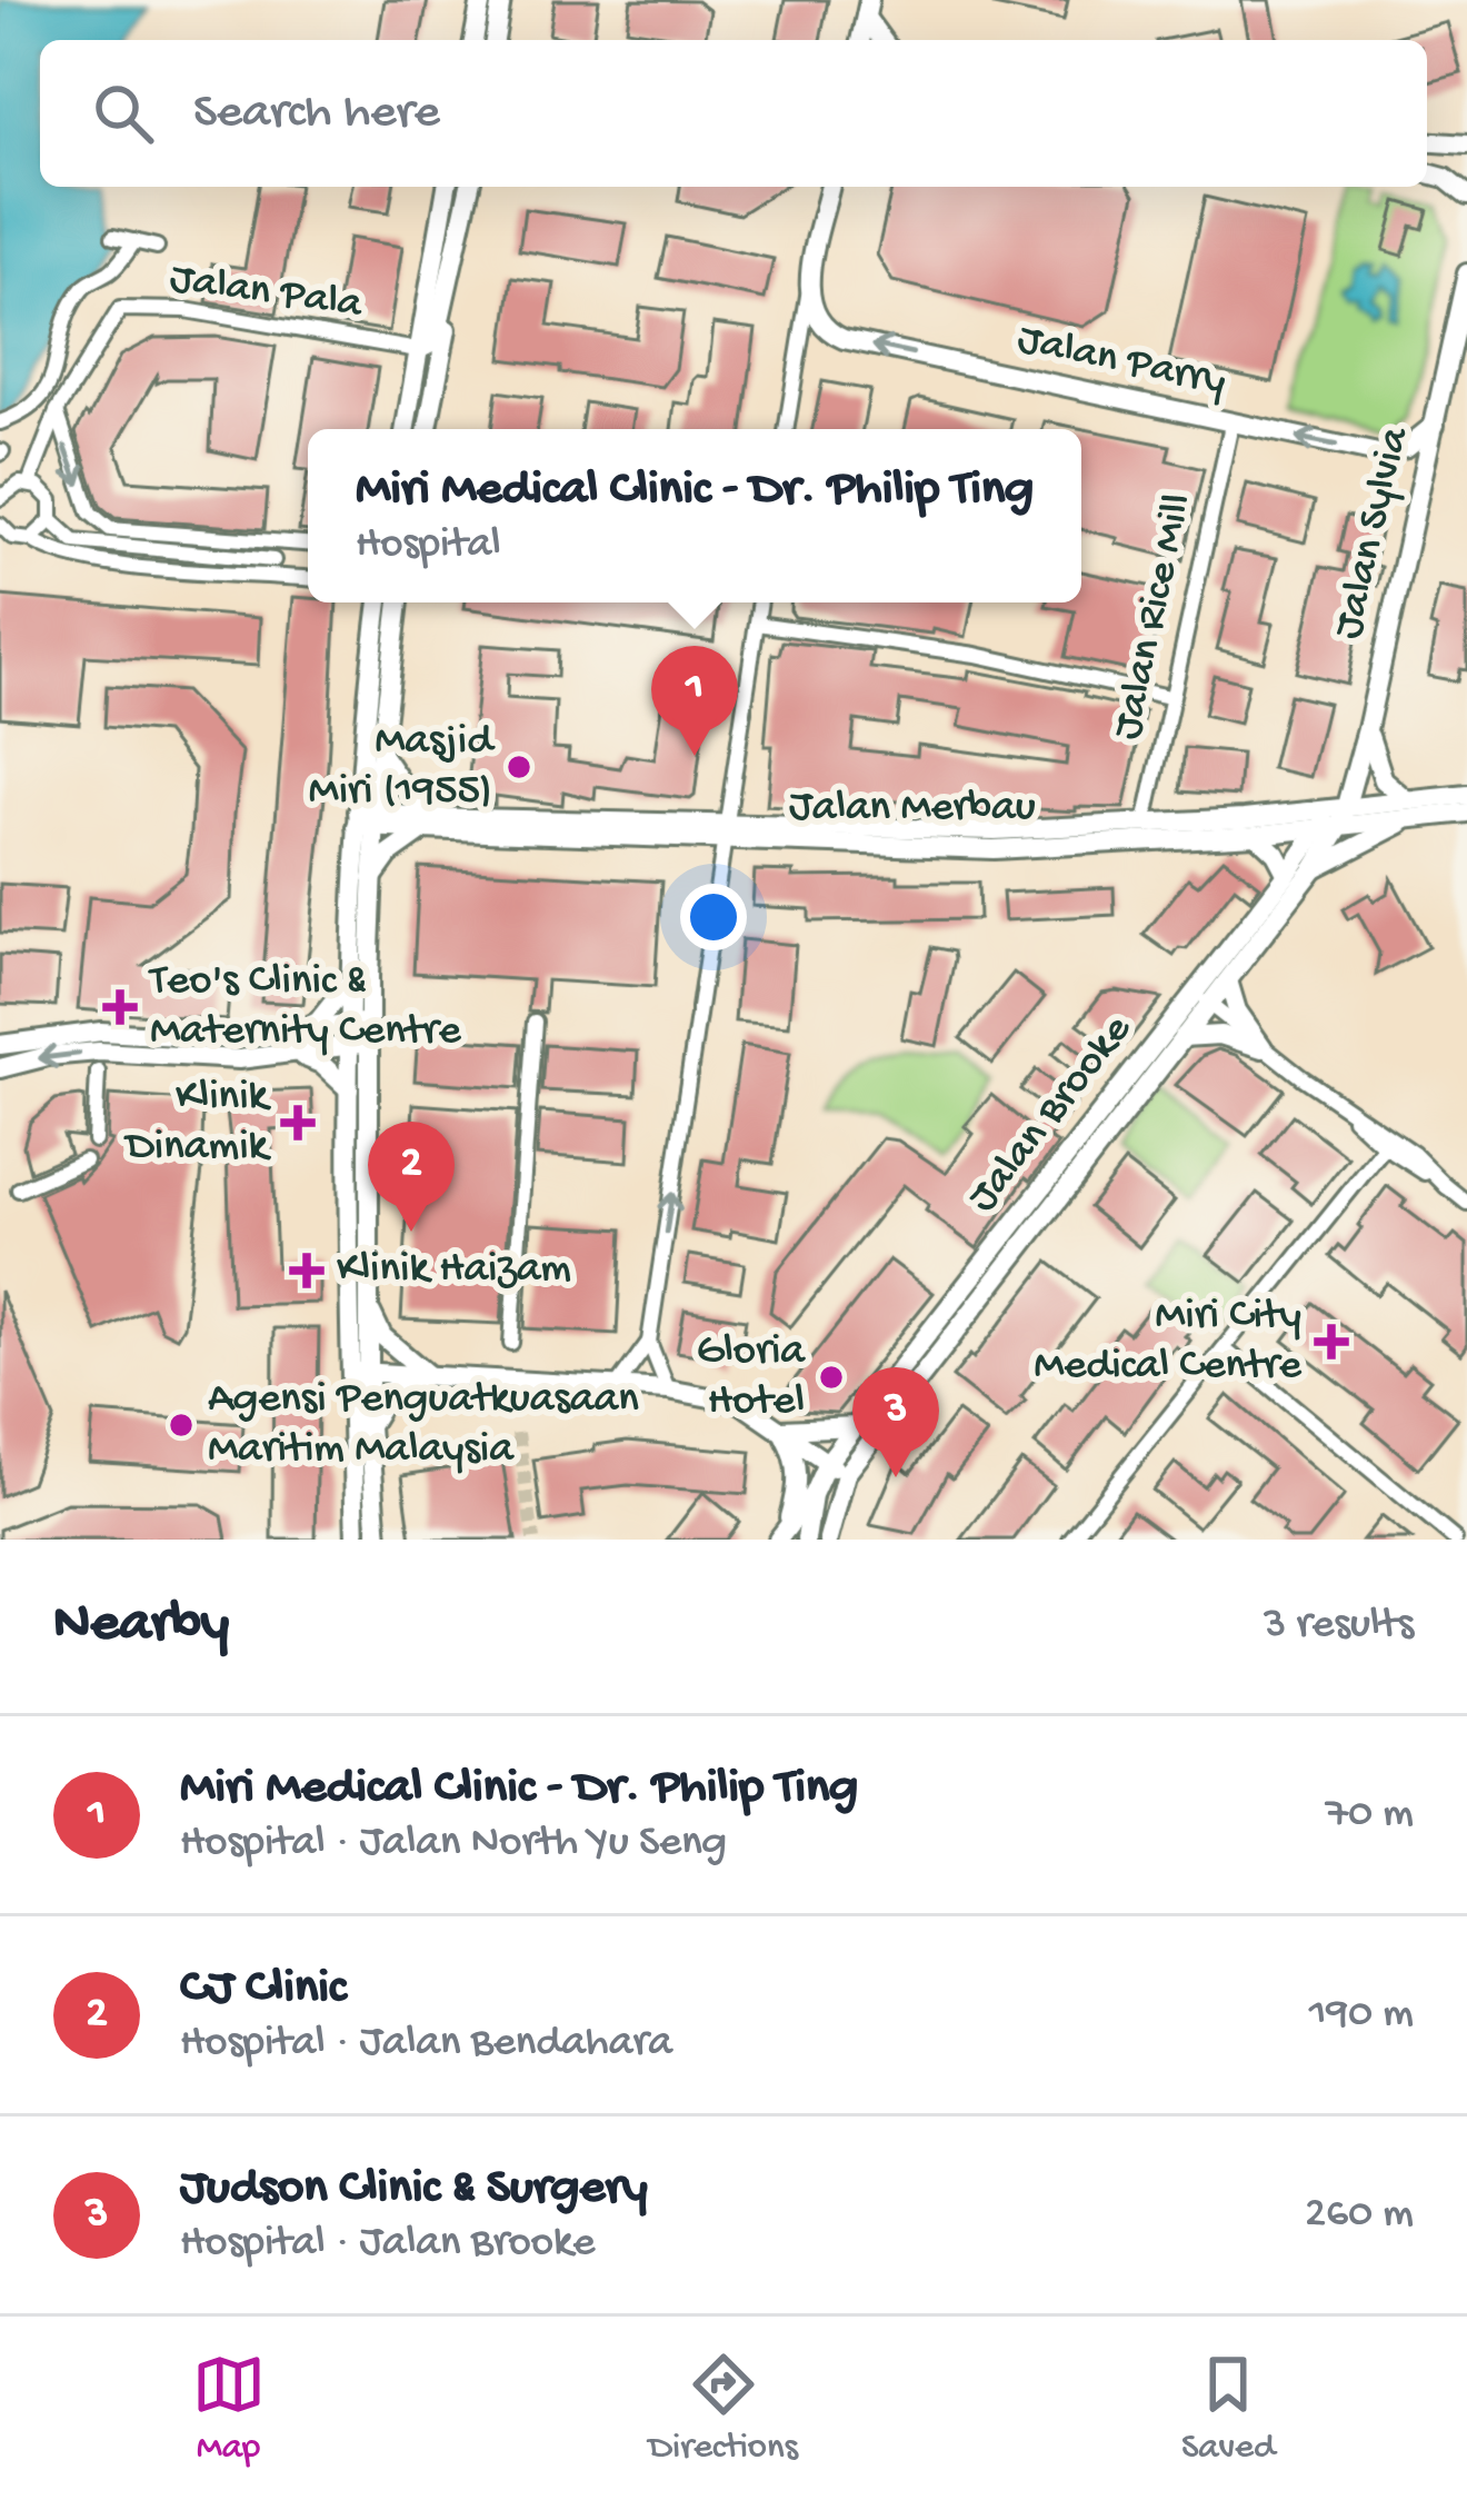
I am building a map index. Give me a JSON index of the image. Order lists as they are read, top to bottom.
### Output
{
  "streets": {
    "street": [
      "Jalan Pala",
      "Jalan Parry",
      "Jalan Sylvia",
      "Jalan Rice Mill",
      "Jalan Merbau",
      "Jalan Brooke"
    ]
  },
  "crossings": [
    ["Jalan Parry", "Jalan Sylvia"],
    ["Jalan Parry", "Jalan Rice Mill"],
    ["Jalan Sylvia", "Jalan Merbau"],
    ["Jalan Sylvia", "Jalan Brooke"],
    ["Jalan Rice Mill", "Jalan Merbau"],
    ["Jalan Merbau", "Jalan Brooke"]
  ],
  "one_way": ["Jalan Parry"],
  "places": {
    "other": ["Masjid Miri (1955)", "Gloria Hotel", "Agensi Penguatkuasaan Maritim Malaysia"],
    "health": [
      "Teo's Clinic & Maternity Centre",
      "Klinik Dinamik",
      "Klinik Haizam",
      "Miri City Medical Centre"
    ]
  },
  "page": {
    "search": "Search here",
    "popup": ["Miri Medical Clinic - Dr. Philip Ting", "Hospital"],
    "pins": ["1", "2", "3"],
    "heading": ["Nearby", "3 results"],
    "list": [
      {
        "mark": "1",
        "name": "Miri Medical Clinic - Dr. Philip Ting",
        "note": "Hospital · Jalan North Yu Seng",
        "value": "70 m"
      },
      {
        "mark": "2",
        "name": "CJ Clinic",
        "note": "Hospital · Jalan Bendahara",
        "value": "190 m"
      },
      {
        "mark": "3",
        "name": "Judson Clinic & Surgery",
        "note": "Hospital · Jalan Brooke",
        "value": "260 m"
      }
    ],
    "nav": ["Map", "Directions", "Saved"]
  }
}
